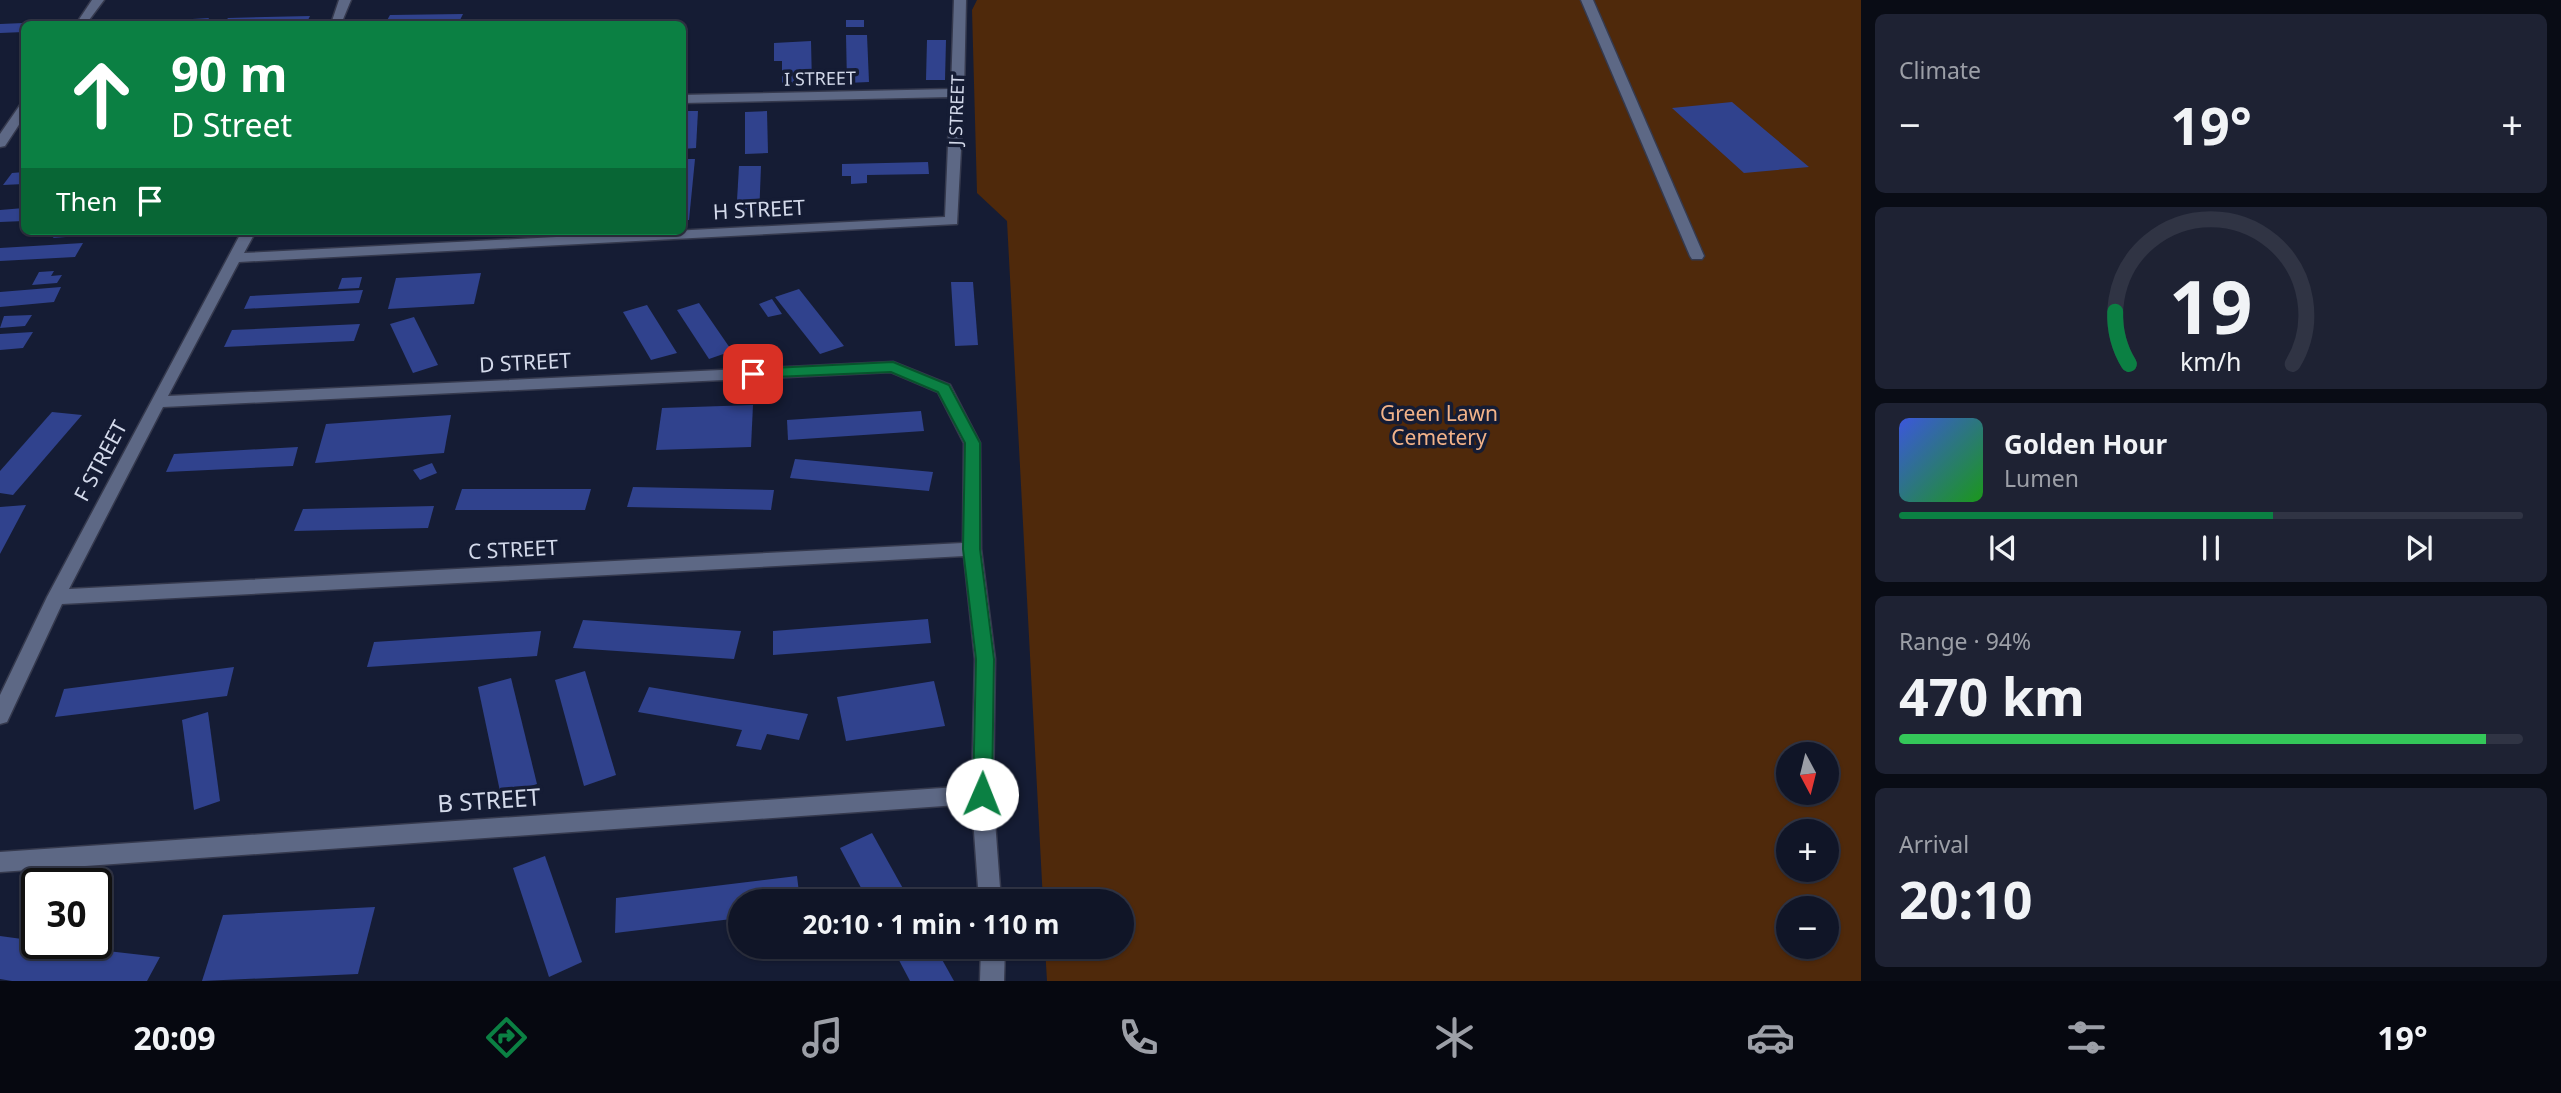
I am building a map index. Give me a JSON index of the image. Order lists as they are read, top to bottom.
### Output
{
  "streets": {
    "street": [
      "I STREET",
      "J STREET",
      "H STREET",
      "D STREET",
      "F STREET",
      "C STREET",
      "B STREET"
    ]
  },
  "crossings": [
    ["I STREET", "J STREET"],
    ["J STREET", "H STREET"],
    ["H STREET", "F STREET"],
    ["D STREET", "F STREET"],
    ["D STREET", "C STREET"],
    ["F STREET", "C STREET"]
  ],
  "parks": ["Green Lawn Cemetery"],
  "north": "bottom",
  "page": {
    "tile": [
      "Climate",
      ["Range · 94%", "470 km"],
      ["Arrival", "20:10"]
    ],
    "turn": ["90 m", "D Street"],
    "heat": ["−", "19°", "+"],
    "then": "Then",
    "song": ["Golden Hour", "Lumen"],
    "map_buttons": ["+", "−"],
    "limit": "30",
    "trip": "20:10 · 1 min · 110 m",
    "tabs": ["20:09", "19°"],
    "gauge": ["19", "km/h"]
  }
}
